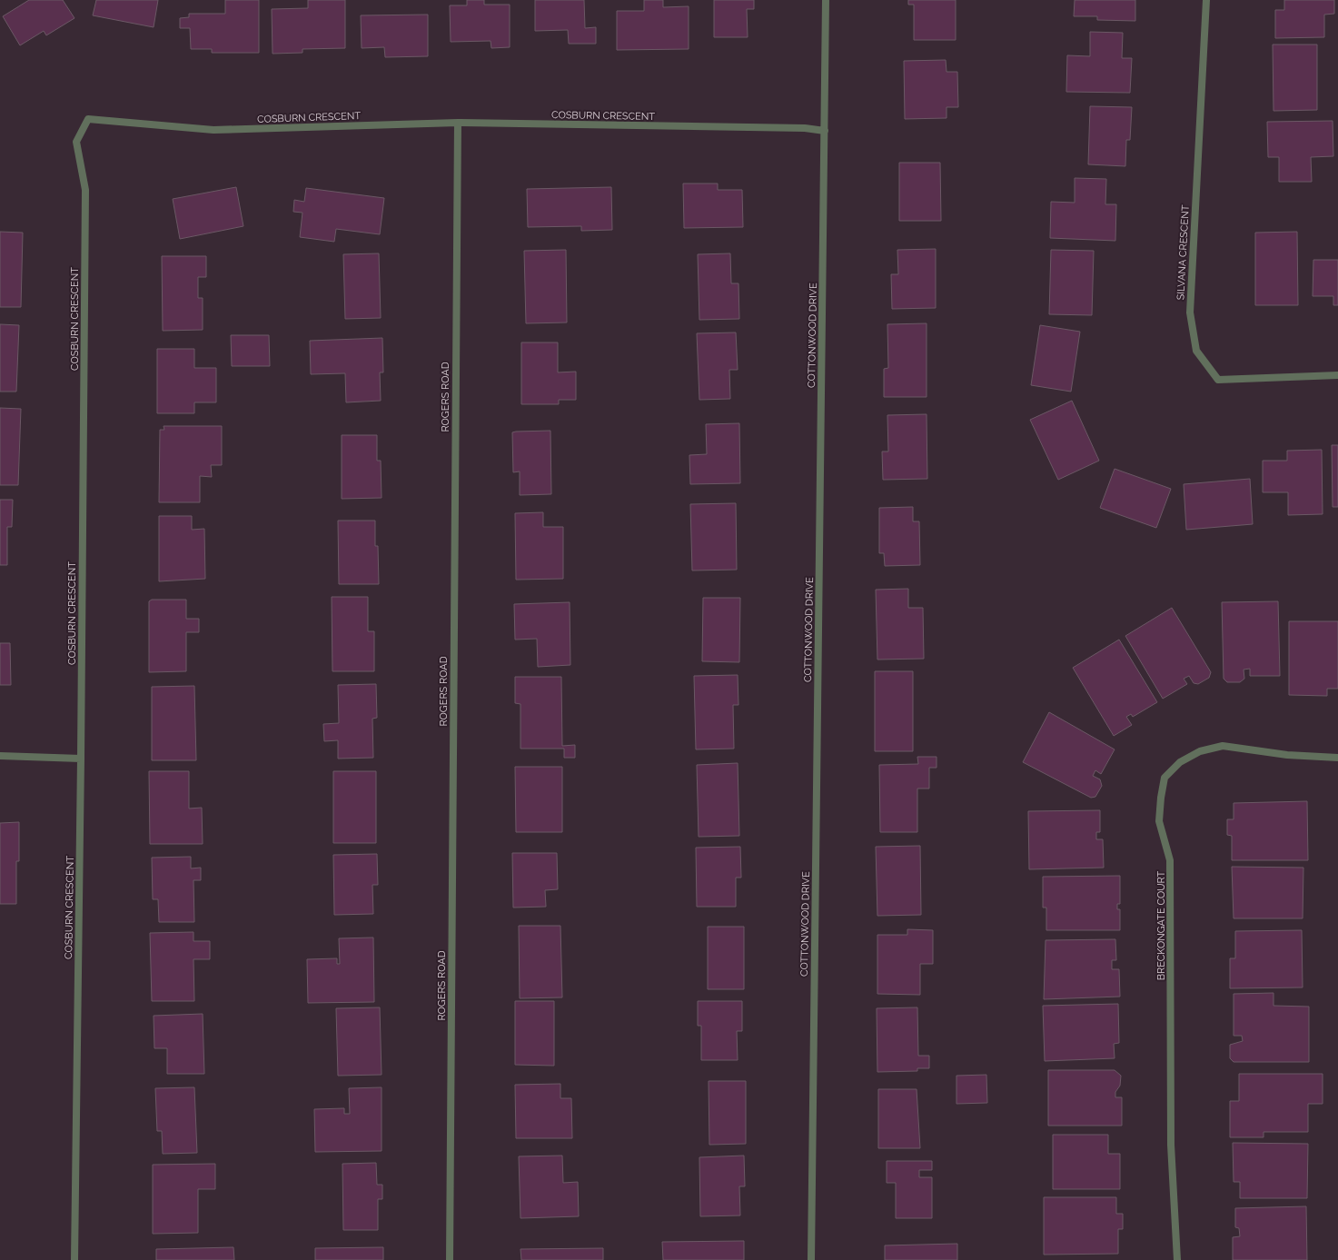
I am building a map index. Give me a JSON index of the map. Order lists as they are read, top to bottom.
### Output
{
  "streets": {
    "street": [
      "COSBURN CRESCENT",
      "SILVANA CRESCENT",
      "COTTONWOOD DRIVE",
      "ROGERS ROAD",
      "BRECKONGATE COURT"
    ]
  },
  "crossings": [
    ["COSBURN CRESCENT", "COTTONWOOD DRIVE"],
    ["COSBURN CRESCENT", "ROGERS ROAD"]
  ]
}
